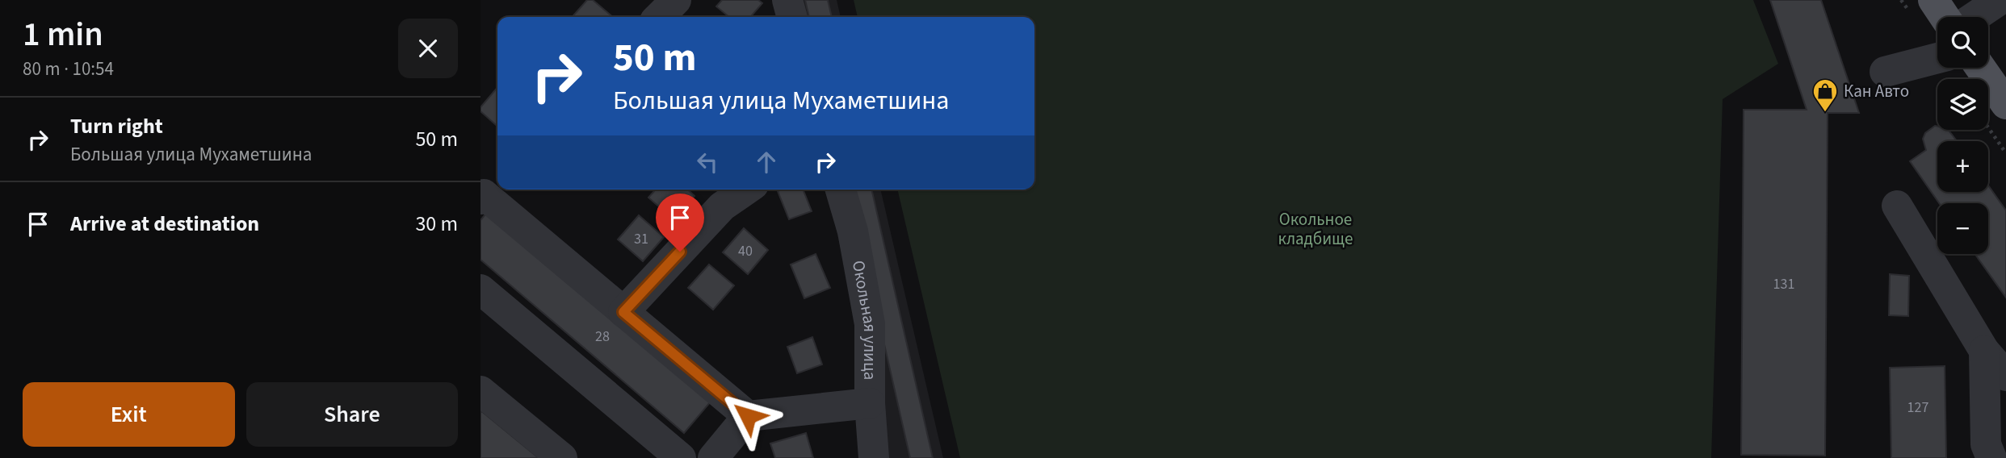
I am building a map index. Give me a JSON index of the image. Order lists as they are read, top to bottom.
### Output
{
  "streets": {
    "street": ["Окольная улица"]
  },
  "parks": ["Окольное кладбище"],
  "places": {
    "shop": ["Кан Авто"]
  },
  "house_numbers": [
    "31",
    "40",
    "131",
    "28",
    "127"
  ],
  "page": {
    "heading": ["1 min", "80 m · 10:54"],
    "map_buttons": ["+", "−"],
    "turn": ["50 m", "Большая улица Мухаметшина"],
    "list": [
      {
        "name": "Turn right",
        "note": "Большая улица Мухаметшина",
        "value": "50 m"
      },
      {
        "name": "Arrive at destination",
        "value": "30 m"
      }
    ],
    "buttons": ["Exit", "Share"]
  }
}
